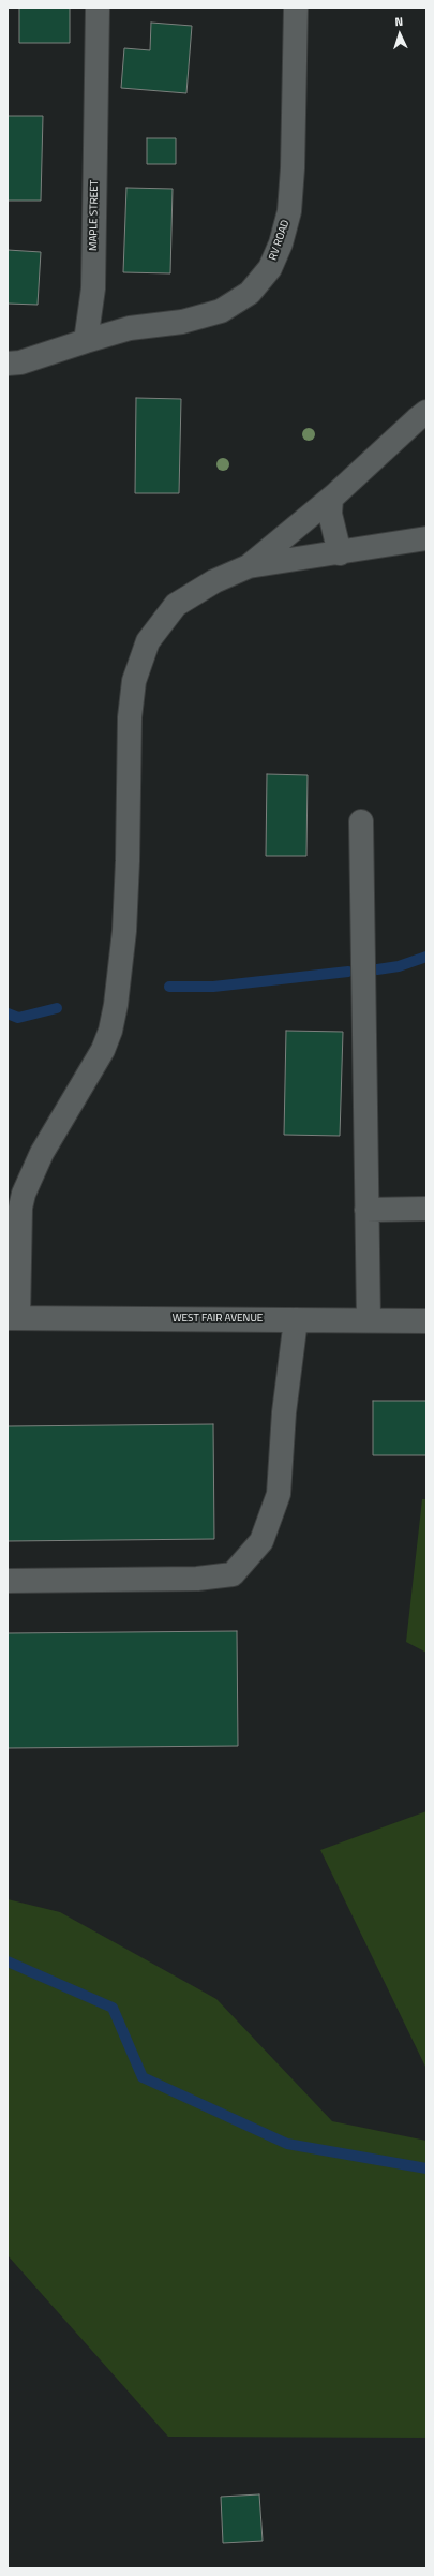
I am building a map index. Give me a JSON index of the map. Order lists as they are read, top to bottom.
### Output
{
  "streets": {
    "street": ["MAPLE STREET", "RV ROAD", "WEST FAIR AVENUE"]
  },
  "crossings": [
    ["MAPLE STREET", "RV ROAD"]
  ],
  "north": "top"
}
